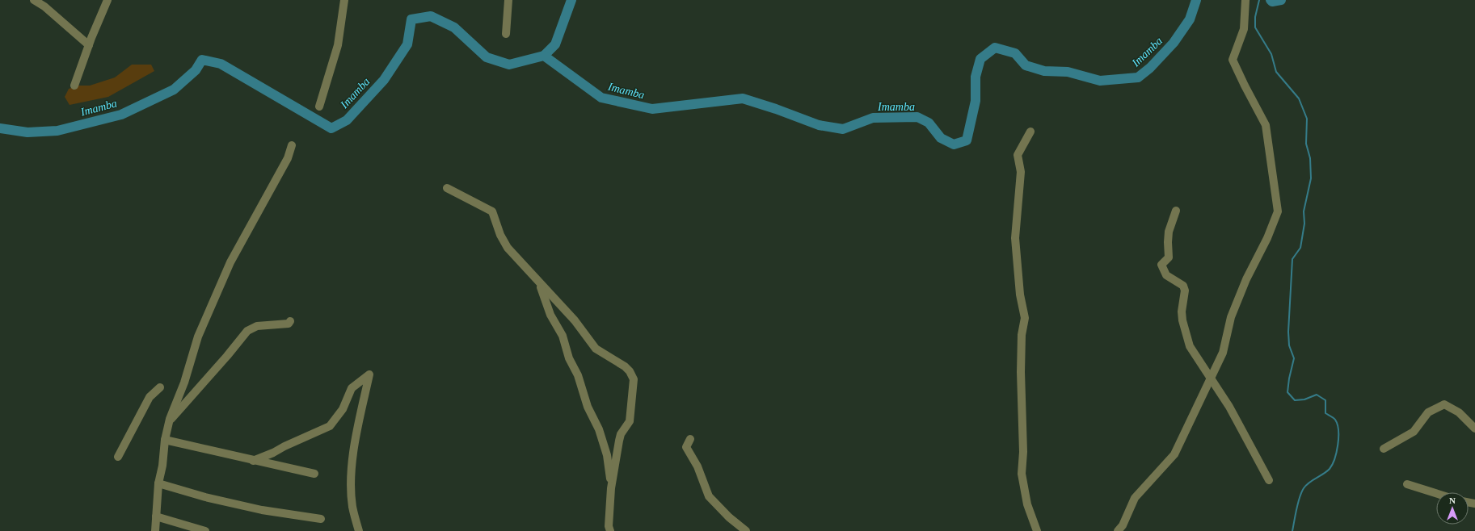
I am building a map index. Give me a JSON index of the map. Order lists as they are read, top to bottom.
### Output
{
  "water": ["Imamba"],
  "north": "top"
}
